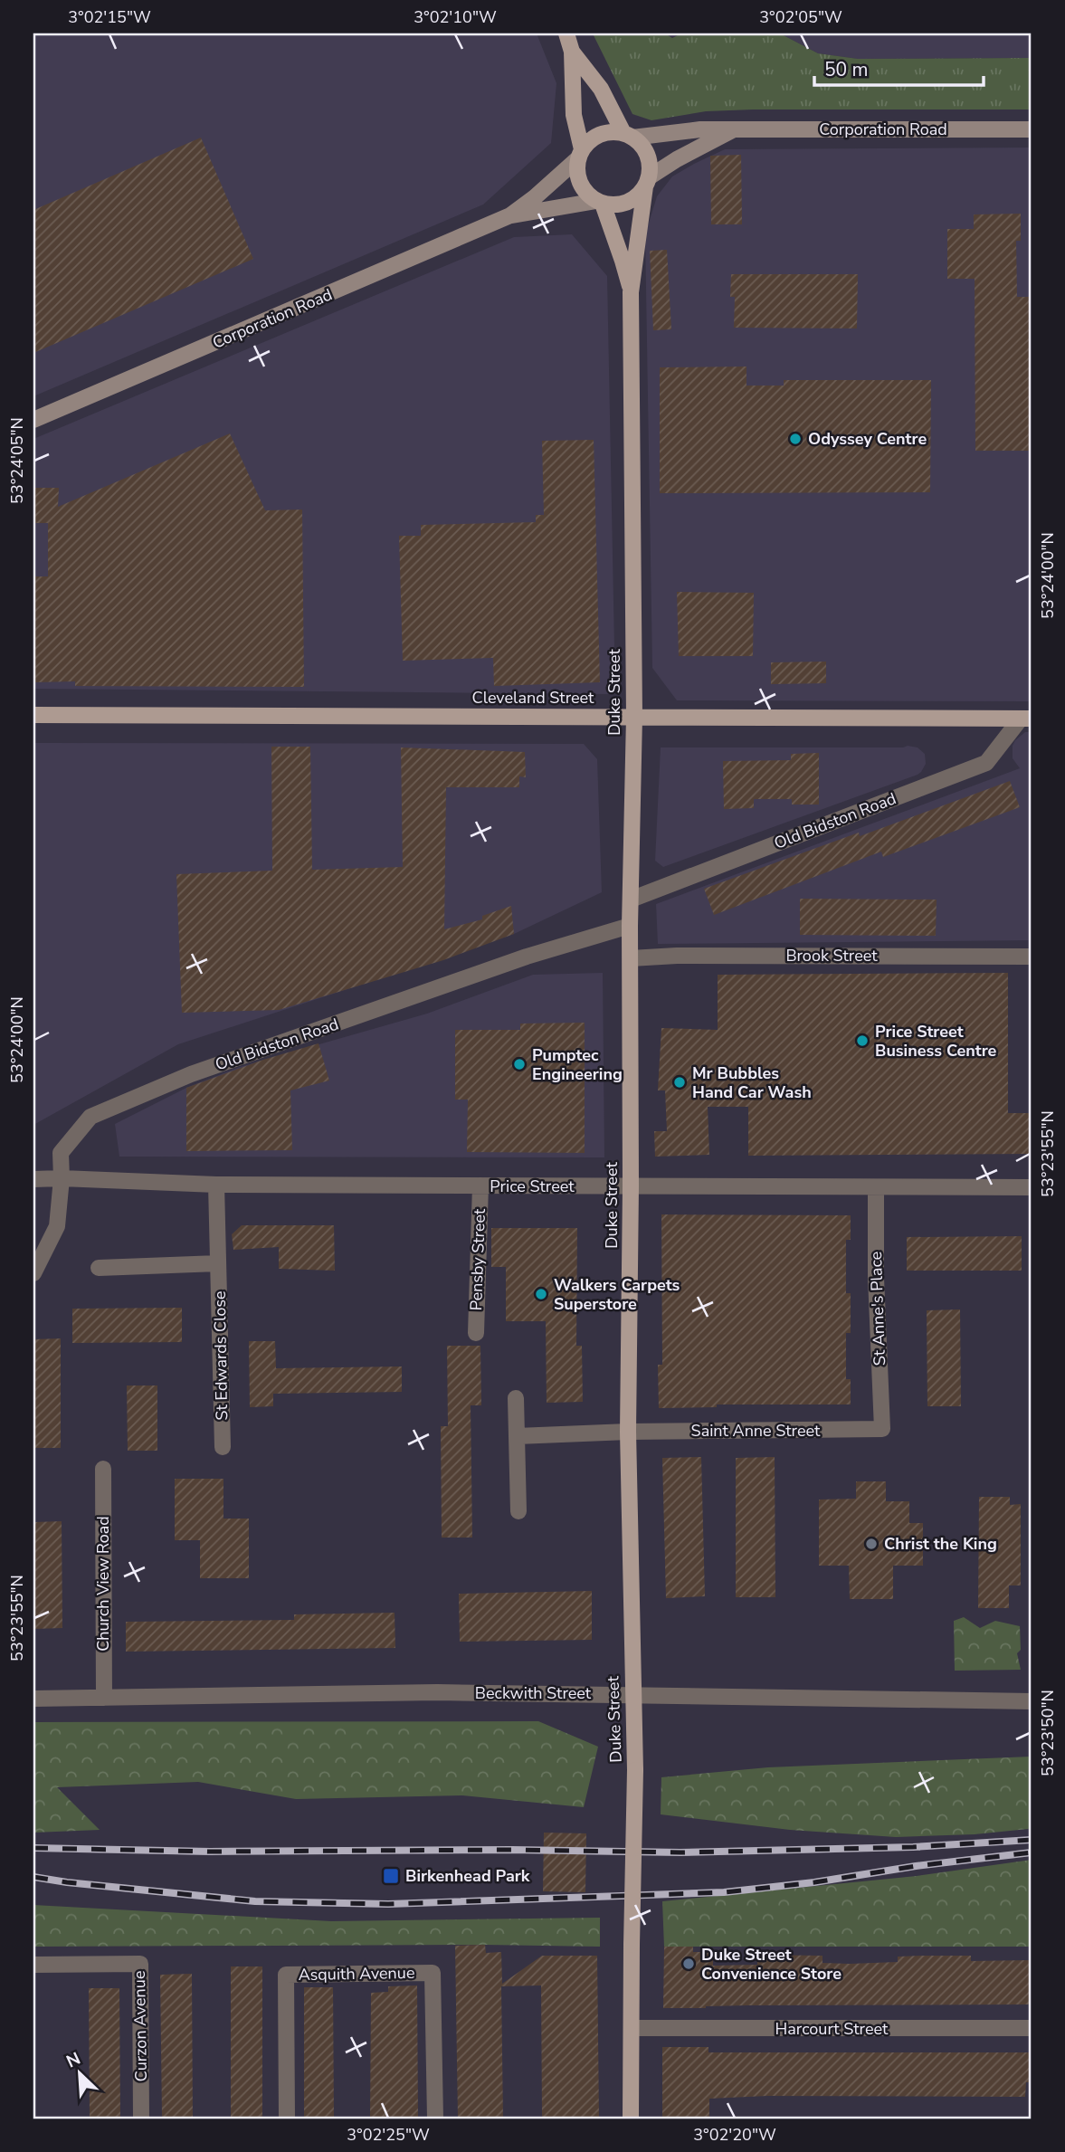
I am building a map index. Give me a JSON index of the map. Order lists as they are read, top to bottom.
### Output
{
  "streets": {
    "main road": ["Corporation Road", "Duke Street", "Cleveland Street"],
    "street": [
      "Old Bidston Road",
      "Brook Street",
      "Price Street",
      "Pensby Street",
      "St Anne's Place",
      "St Edwards Close",
      "Saint Anne Street",
      "Church View Road",
      "Beckwith Street",
      "Asquith Avenue",
      "Curzon Avenue",
      "Harcourt Street"
    ]
  },
  "crossings": [
    ["Corporation Road", "Duke Street"],
    ["Duke Street", "Cleveland Street"],
    ["Duke Street", "Old Bidston Road"],
    ["Duke Street", "Brook Street"],
    ["Duke Street", "Price Street"],
    ["Duke Street", "Saint Anne Street"],
    ["Duke Street", "Beckwith Street"],
    ["Duke Street", "Harcourt Street"],
    ["Cleveland Street", "Old Bidston Road"],
    ["Old Bidston Road", "Price Street"],
    ["Price Street", "Pensby Street"],
    ["Price Street", "St Anne's Place"],
    ["Price Street", "St Edwards Close"],
    ["St Anne's Place", "Saint Anne Street"],
    ["Church View Road", "Beckwith Street"]
  ],
  "places": {
    "other": [
      "Odyssey Centre",
      "Price Street Business Centre",
      "Pumptec Engineering",
      "Mr Bubbles Hand Car Wash",
      "Walkers Carpets Superstore",
      "Christ the King",
      "Duke Street Convenience Store"
    ],
    "transit": ["Birkenhead Park"]
  },
  "scale_bar": "50 m",
  "north": "top left",
  "coordinates": [
    "3°02'15\"W",
    "3°02'10\"W",
    "3°02'05\"W",
    "53°24'05\"N",
    "53°24'00\"N",
    "53°23'55\"N",
    "53°23'50\"N",
    "3°02'25\"W",
    "3°02'20\"W"
  ]
}
